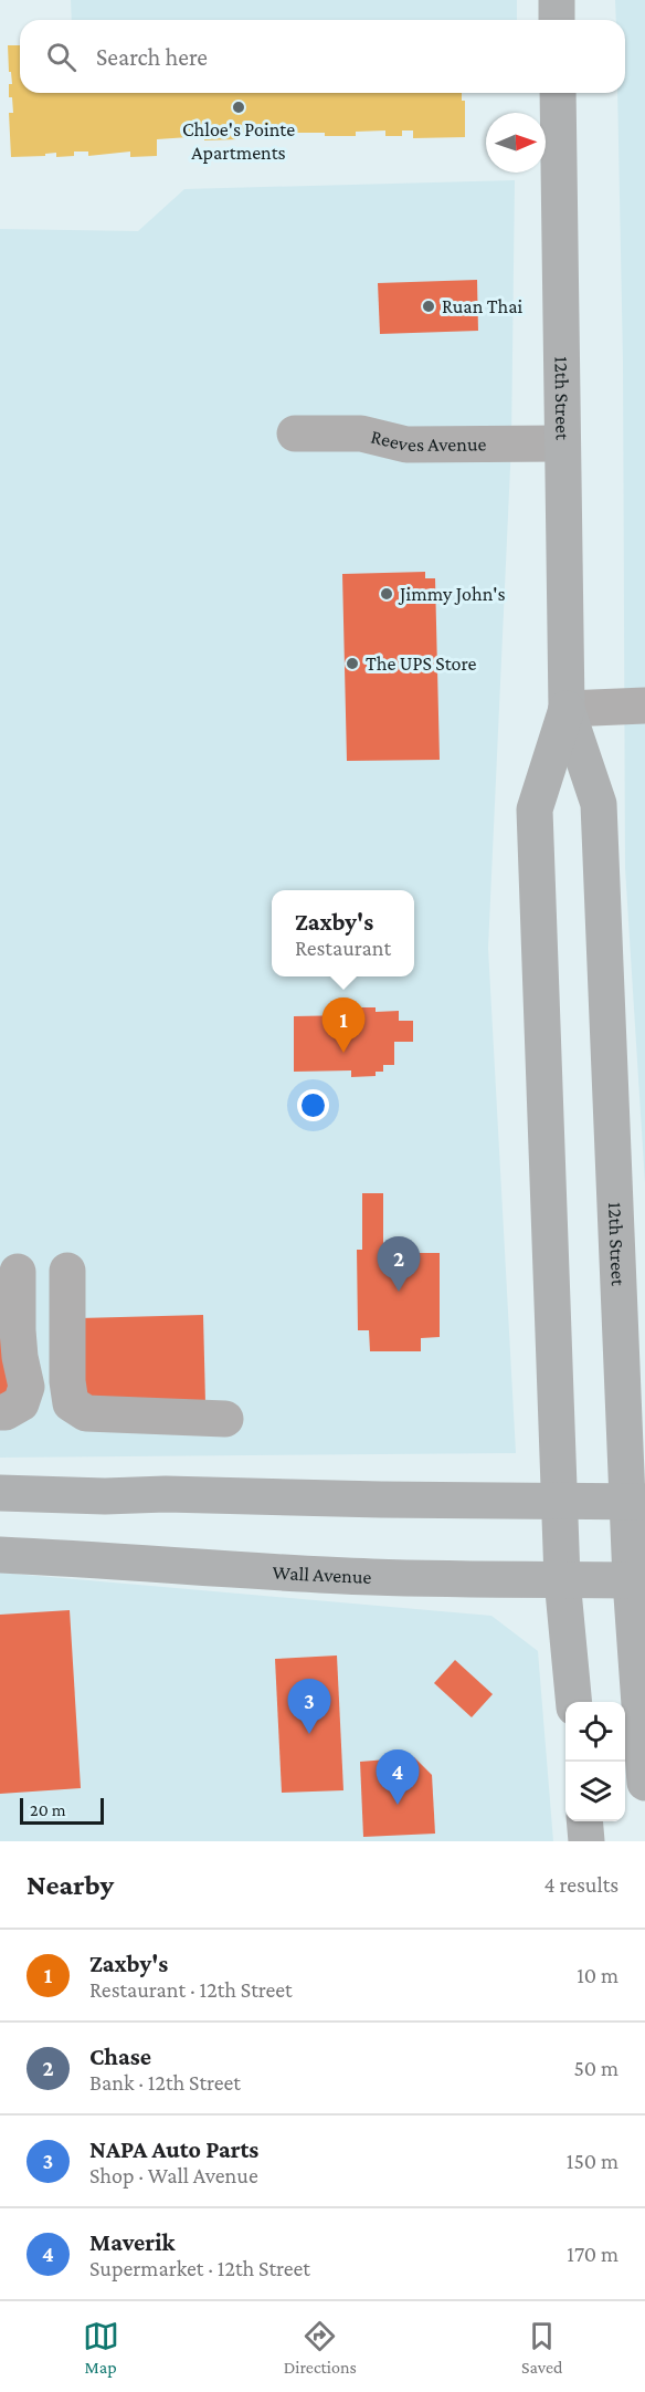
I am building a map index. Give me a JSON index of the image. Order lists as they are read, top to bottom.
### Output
{
  "streets": {
    "main road": ["12th Street", "Wall Avenue"],
    "street": ["Reeves Avenue"]
  },
  "crossings": [
    ["12th Street", "Reeves Avenue"],
    ["12th Street", "Wall Avenue"]
  ],
  "places": [
    "Chloe's Pointe Apartments",
    "Ruan Thai",
    "Jimmy John's",
    "The UPS Store"
  ],
  "scale_bar": "20 m",
  "north": "right",
  "page": {
    "search": "Search here",
    "popup": ["Zaxby's", "Restaurant"],
    "pins": [
      "1",
      "2",
      "3",
      "4"
    ],
    "scale": "20 m",
    "heading": ["Nearby", "4 results"],
    "list": [
      {
        "mark": "1",
        "name": "Zaxby's",
        "note": "Restaurant · 12th Street",
        "value": "10 m"
      },
      {
        "mark": "2",
        "name": "Chase",
        "note": "Bank · 12th Street",
        "value": "50 m"
      },
      {
        "mark": "3",
        "name": "NAPA Auto Parts",
        "note": "Shop · Wall Avenue",
        "value": "150 m"
      },
      {
        "mark": "4",
        "name": "Maverik",
        "note": "Supermarket · 12th Street",
        "value": "170 m"
      }
    ],
    "nav": ["Map", "Directions", "Saved"]
  }
}
